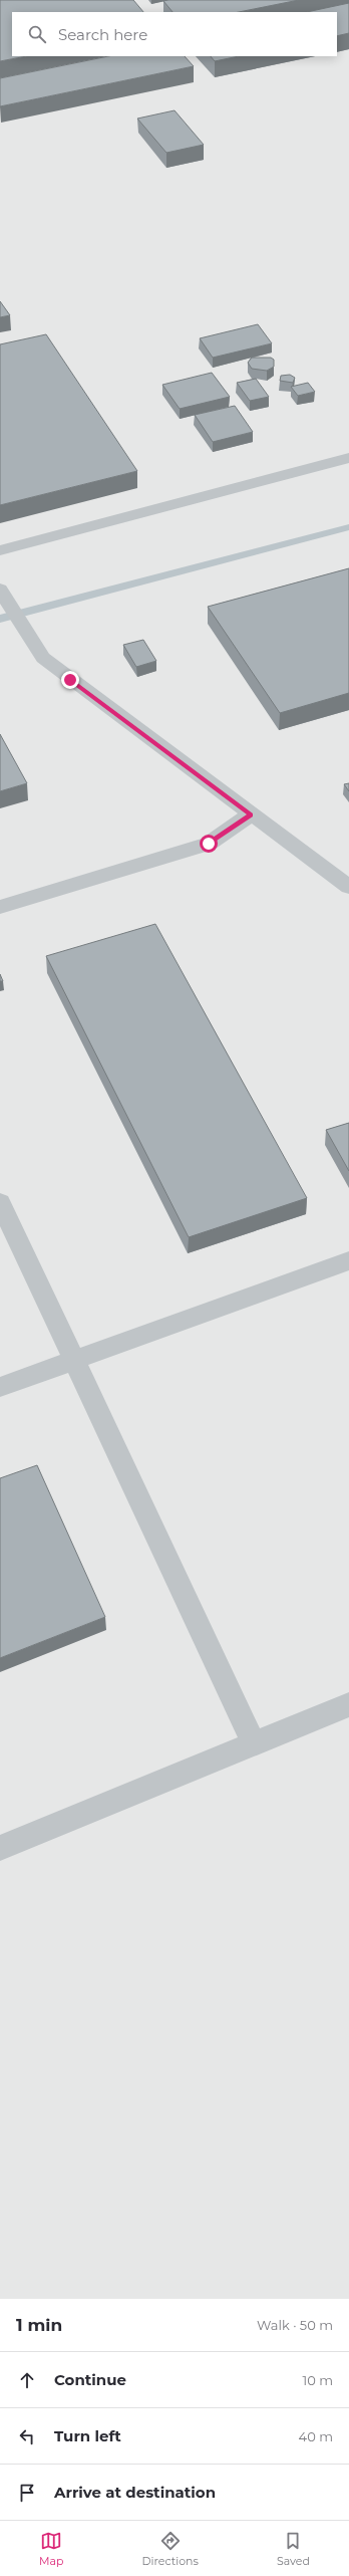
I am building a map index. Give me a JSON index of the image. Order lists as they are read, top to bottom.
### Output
{
  "page": {
    "search": "Search here",
    "heading": ["1 min", "Walk · 50 m"],
    "list": [
      ["Continue", "10 m"],
      ["Turn left", "40 m"],
      "Arrive at destination"
    ],
    "nav": ["Map", "Directions", "Saved"]
  }
}
